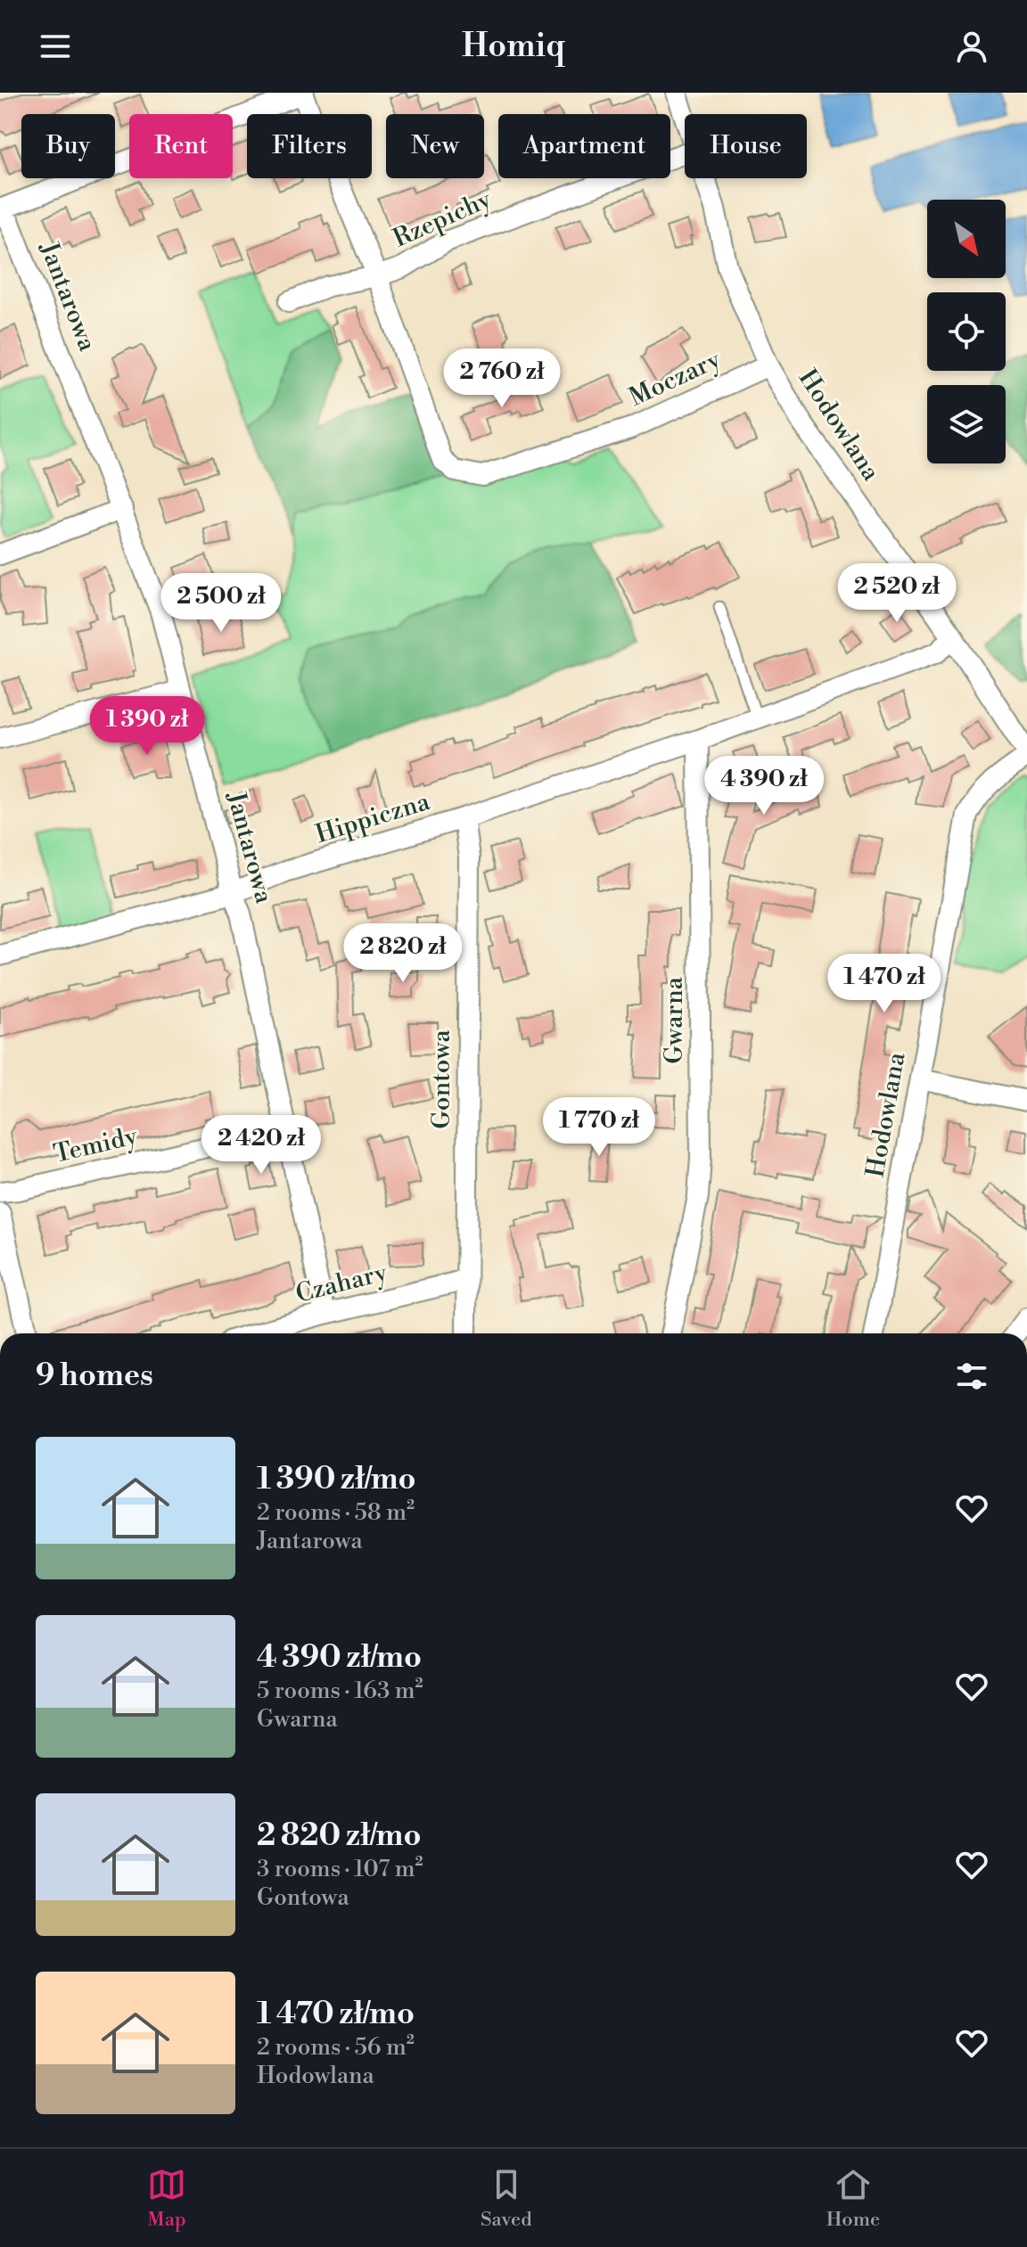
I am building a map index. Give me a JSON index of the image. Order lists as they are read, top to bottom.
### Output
{
  "streets": {
    "street": [
      "Rzepichy",
      "Jantarowa",
      "Moczary",
      "Hodowlana",
      "Hippiczna",
      "Gwarna",
      "Gontowa",
      "Temidy",
      "Czahary"
    ]
  },
  "crossings": [
    ["Rzepichy", "Moczary"],
    ["Jantarowa", "Hippiczna"],
    ["Jantarowa", "Temidy"],
    ["Jantarowa", "Czahary"],
    ["Moczary", "Hodowlana"],
    ["Hodowlana", "Hippiczna"],
    ["Hippiczna", "Gwarna"],
    ["Hippiczna", "Gontowa"],
    ["Gontowa", "Czahary"]
  ],
  "north": "bottom right",
  "page": {
    "header": "Homiq",
    "chip": [
      "Buy",
      "Rent",
      "Filters",
      "New",
      "Apartment",
      "House"
    ],
    "price": [
      "2 760 zł",
      "2 520 zł",
      "2 500 zł",
      "1 390 zł",
      "4 390 zł",
      "2 820 zł",
      "1 470 zł",
      "1 770 zł",
      "2 420 zł"
    ],
    "heading": "9 homes",
    "list": [
      {
        "name": "1 390 zł/mo",
        "note": "2 rooms · 58 m² · Jantarowa"
      },
      {
        "name": "4 390 zł/mo",
        "note": "5 rooms · 163 m² · Gwarna"
      },
      {
        "name": "2 820 zł/mo",
        "note": "3 rooms · 107 m² · Gontowa"
      },
      {
        "name": "1 470 zł/mo",
        "note": "2 rooms · 56 m² · Hodowlana"
      }
    ],
    "tabs": ["Map", "Saved", "Home"]
  }
}
